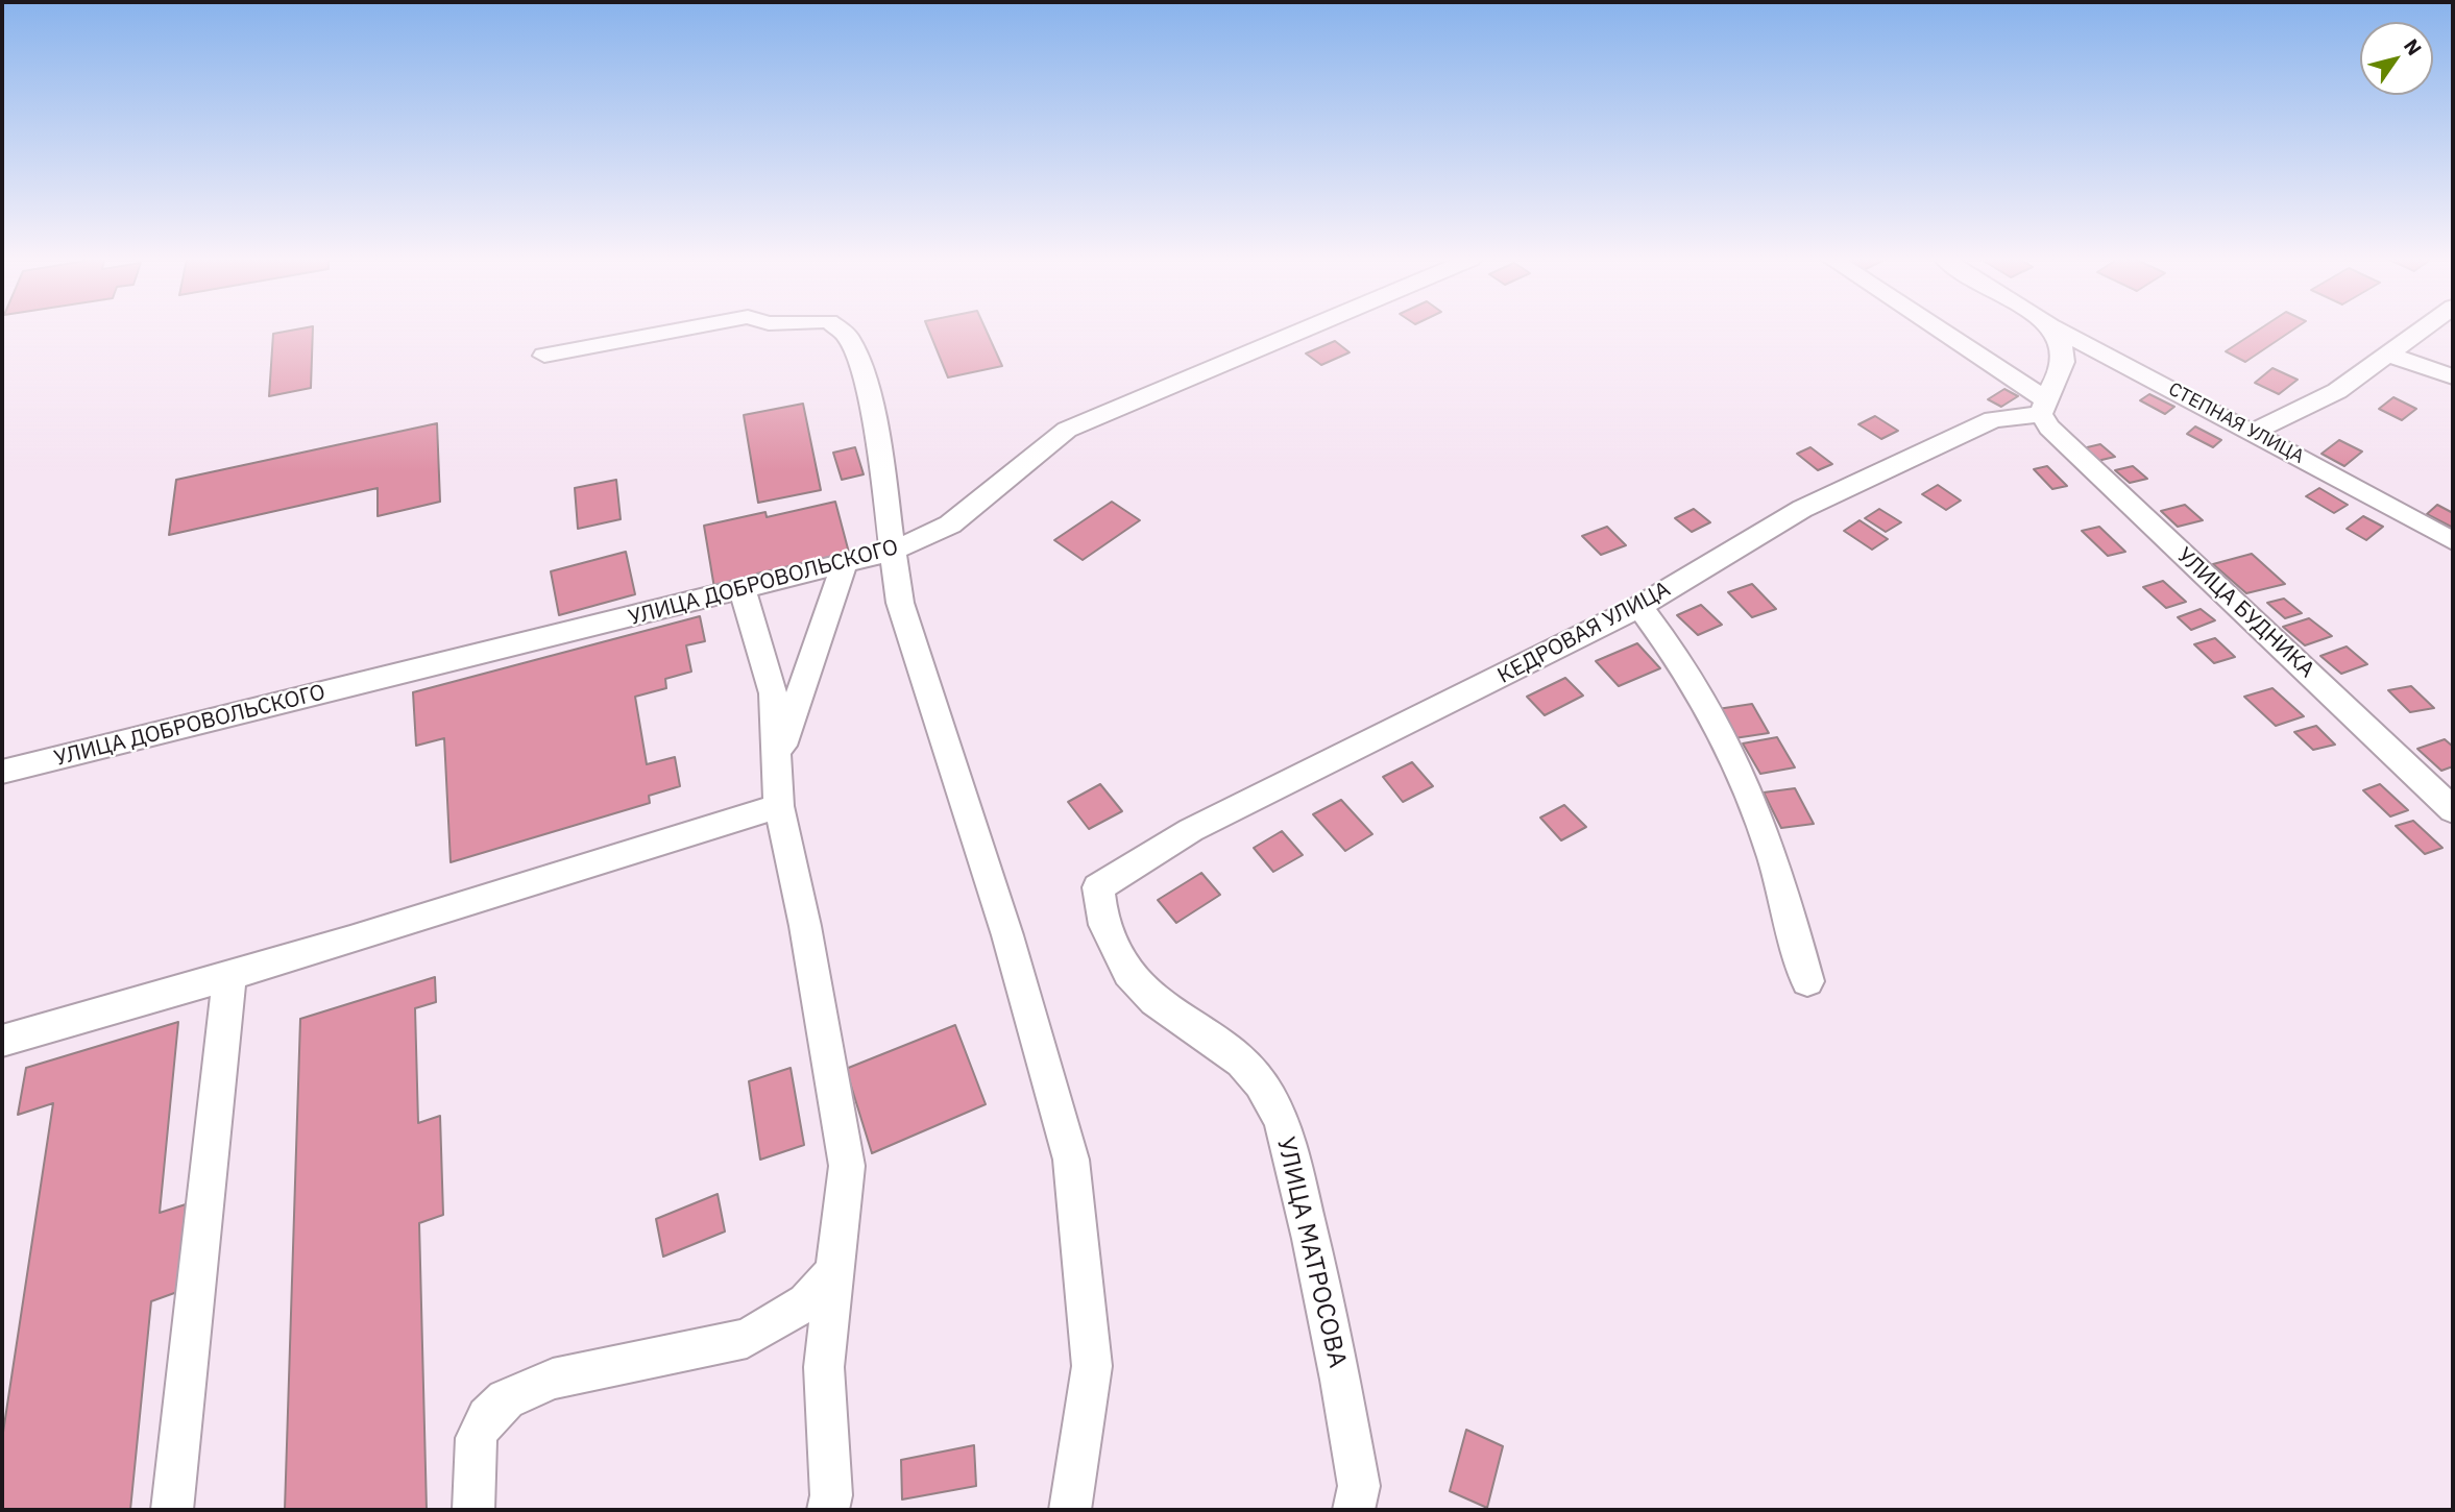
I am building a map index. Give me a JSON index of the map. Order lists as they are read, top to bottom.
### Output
{
  "streets": {
    "street": [
      "СТЕПНАЯ УЛИЦА",
      "УЛИЦА ДОБРОВОЛЬСКОГО",
      "УЛИЦА БУДНИКА",
      "КЕДРОВАЯ УЛИЦА",
      "УЛИЦА МАТРОСОВА"
    ]
  },
  "crossings": [
    ["УЛИЦА БУДНИКА", "КЕДРОВАЯ УЛИЦА"],
    ["КЕДРОВАЯ УЛИЦА", "УЛИЦА МАТРОСОВА"]
  ],
  "north": "top right"
}
